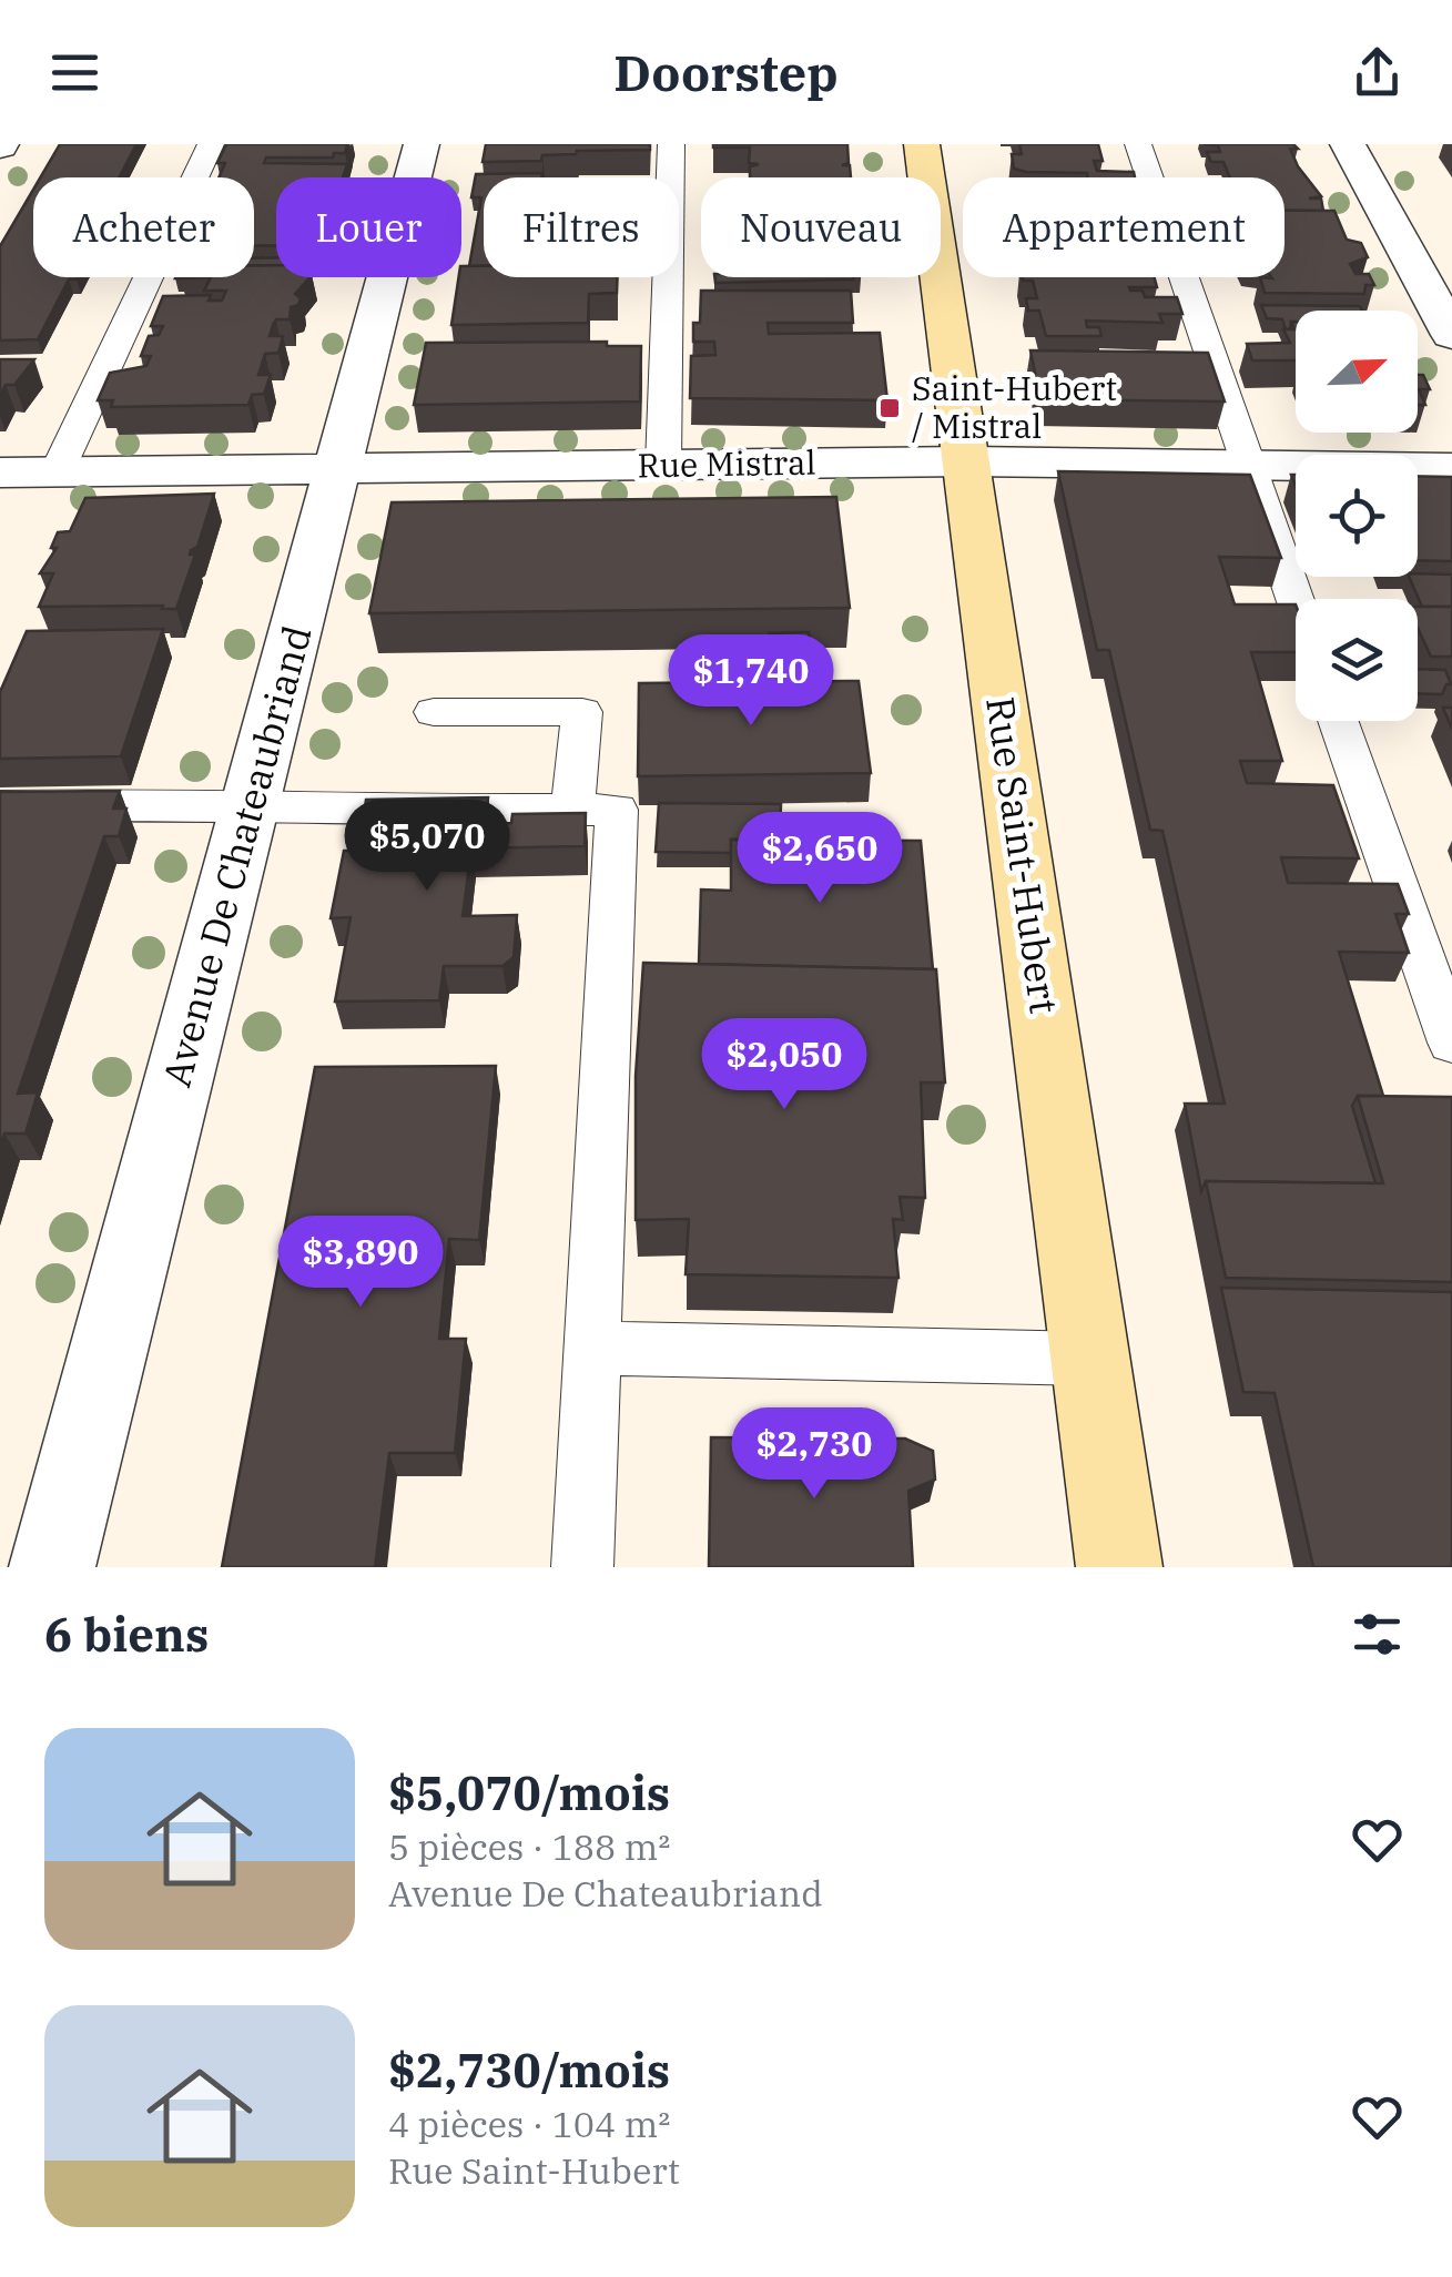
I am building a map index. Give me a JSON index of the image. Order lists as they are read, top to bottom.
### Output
{
  "streets": {
    "street": ["Rue Mistral", "Rue Saint-Hubert", "Avenue De Chateaubriand"]
  },
  "crossings": [
    ["Rue Mistral", "Rue Saint-Hubert"],
    ["Rue Mistral", "Avenue De Chateaubriand"]
  ],
  "places": {
    "transit": ["Saint-Hubert / Mistral"]
  },
  "north": "top right",
  "page": {
    "header": "Doorstep",
    "chip": [
      "Acheter",
      "Louer",
      "Filtres",
      "Nouveau",
      "Appartement"
    ],
    "price": [
      "$1,740",
      "$5,070",
      "$2,650",
      "$2,050",
      "$3,890",
      "$2,730"
    ],
    "heading": "6 biens",
    "list": [
      {
        "name": "$5,070/mois",
        "note": "5 pièces · 188 m² · Avenue De Chateaubriand"
      },
      {
        "name": "$2,730/mois",
        "note": "4 pièces · 104 m² · Rue Saint-Hubert"
      }
    ]
  }
}
